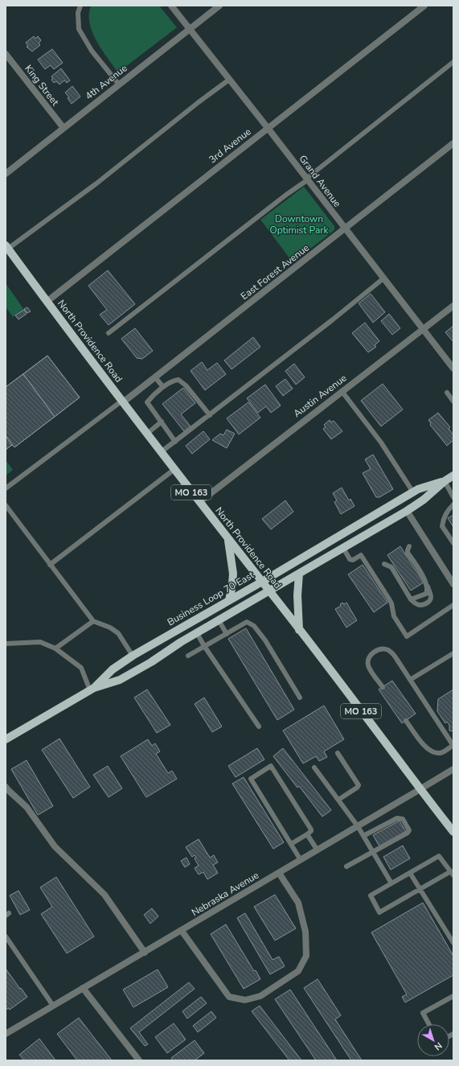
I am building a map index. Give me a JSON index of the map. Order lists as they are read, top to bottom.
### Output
{
  "streets": {
    "main road": ["North Providence Road", "MO 163", "Business Loop 70 East"],
    "street": [
      "4th Avenue",
      "King Street",
      "3rd Avenue",
      "Grand Avenue",
      "East Forest Avenue",
      "Austin Avenue",
      "Nebraska Avenue"
    ]
  },
  "crossings": [
    ["4th Avenue", "King Street"],
    ["4th Avenue", "Grand Avenue"],
    ["3rd Avenue", "Grand Avenue"],
    ["3rd Avenue", "North Providence Road"],
    ["Grand Avenue", "East Forest Avenue"],
    ["Grand Avenue", "Austin Avenue"],
    ["East Forest Avenue", "North Providence Road"],
    ["North Providence Road", "Austin Avenue"],
    ["North Providence Road", "Business Loop 70 East"],
    ["North Providence Road", "Nebraska Avenue"]
  ],
  "parks": ["Downtown Optimist Park"],
  "north": "bottom right"
}
